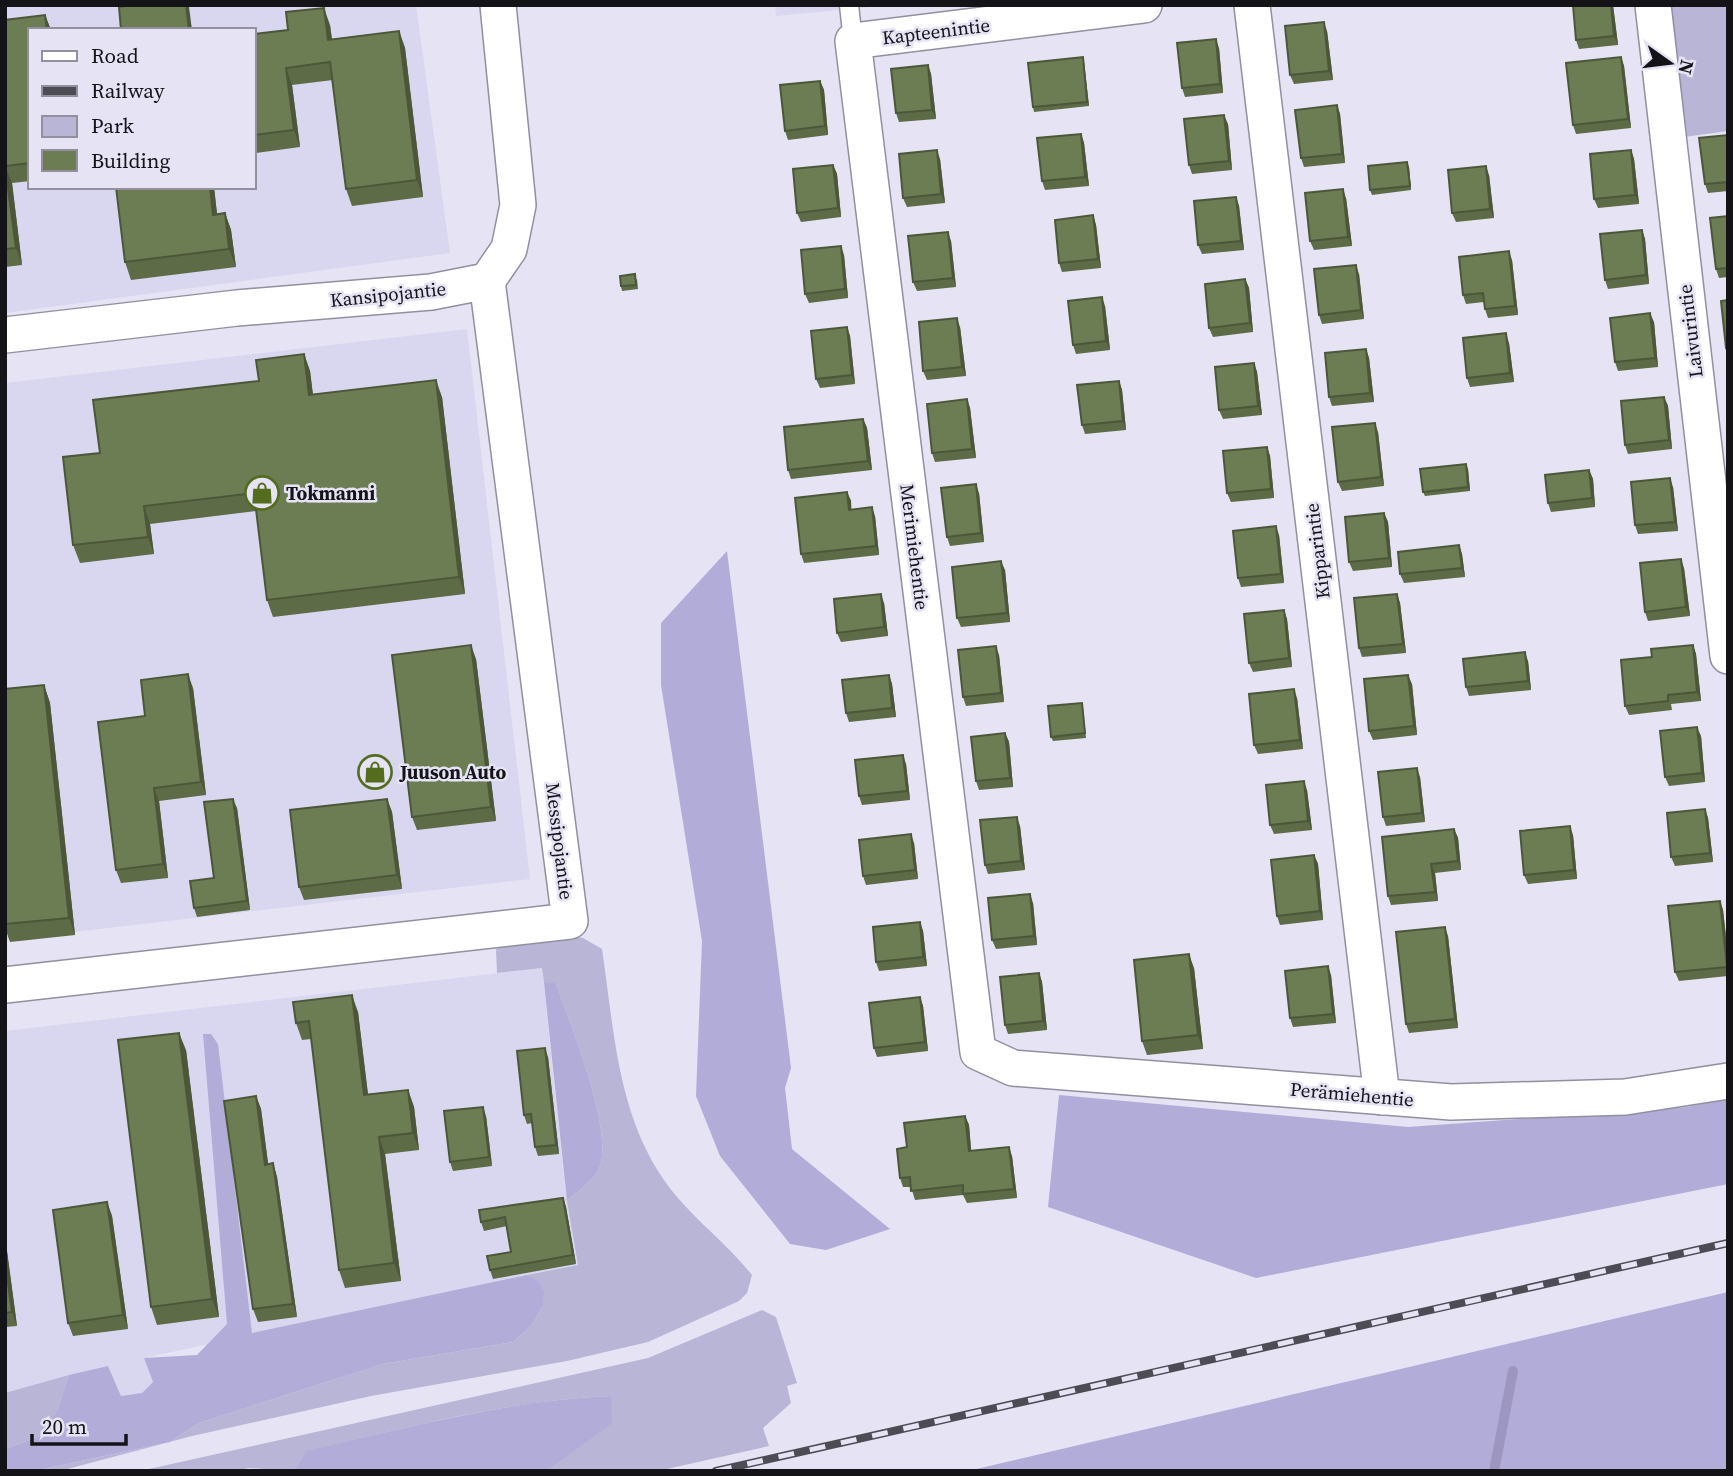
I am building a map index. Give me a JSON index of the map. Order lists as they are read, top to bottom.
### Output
{
  "streets": {
    "street": [
      "Kapteenintie",
      "Kansipojantie",
      "Laivurintie",
      "Merimiehentie",
      "Kipparintie",
      "Messipojantie",
      "Perämiehentie"
    ]
  },
  "crossings": [
    ["Kapteenintie", "Merimiehentie"],
    ["Kansipojantie", "Messipojantie"],
    ["Merimiehentie", "Perämiehentie"],
    ["Kipparintie", "Perämiehentie"]
  ],
  "places": {
    "shop": ["Tokmanni", "Juuson Auto"]
  },
  "legend": [
    "Road",
    "Railway",
    "Park",
    "Building"
  ],
  "scale_bar": "20 m",
  "north": "right"
}
